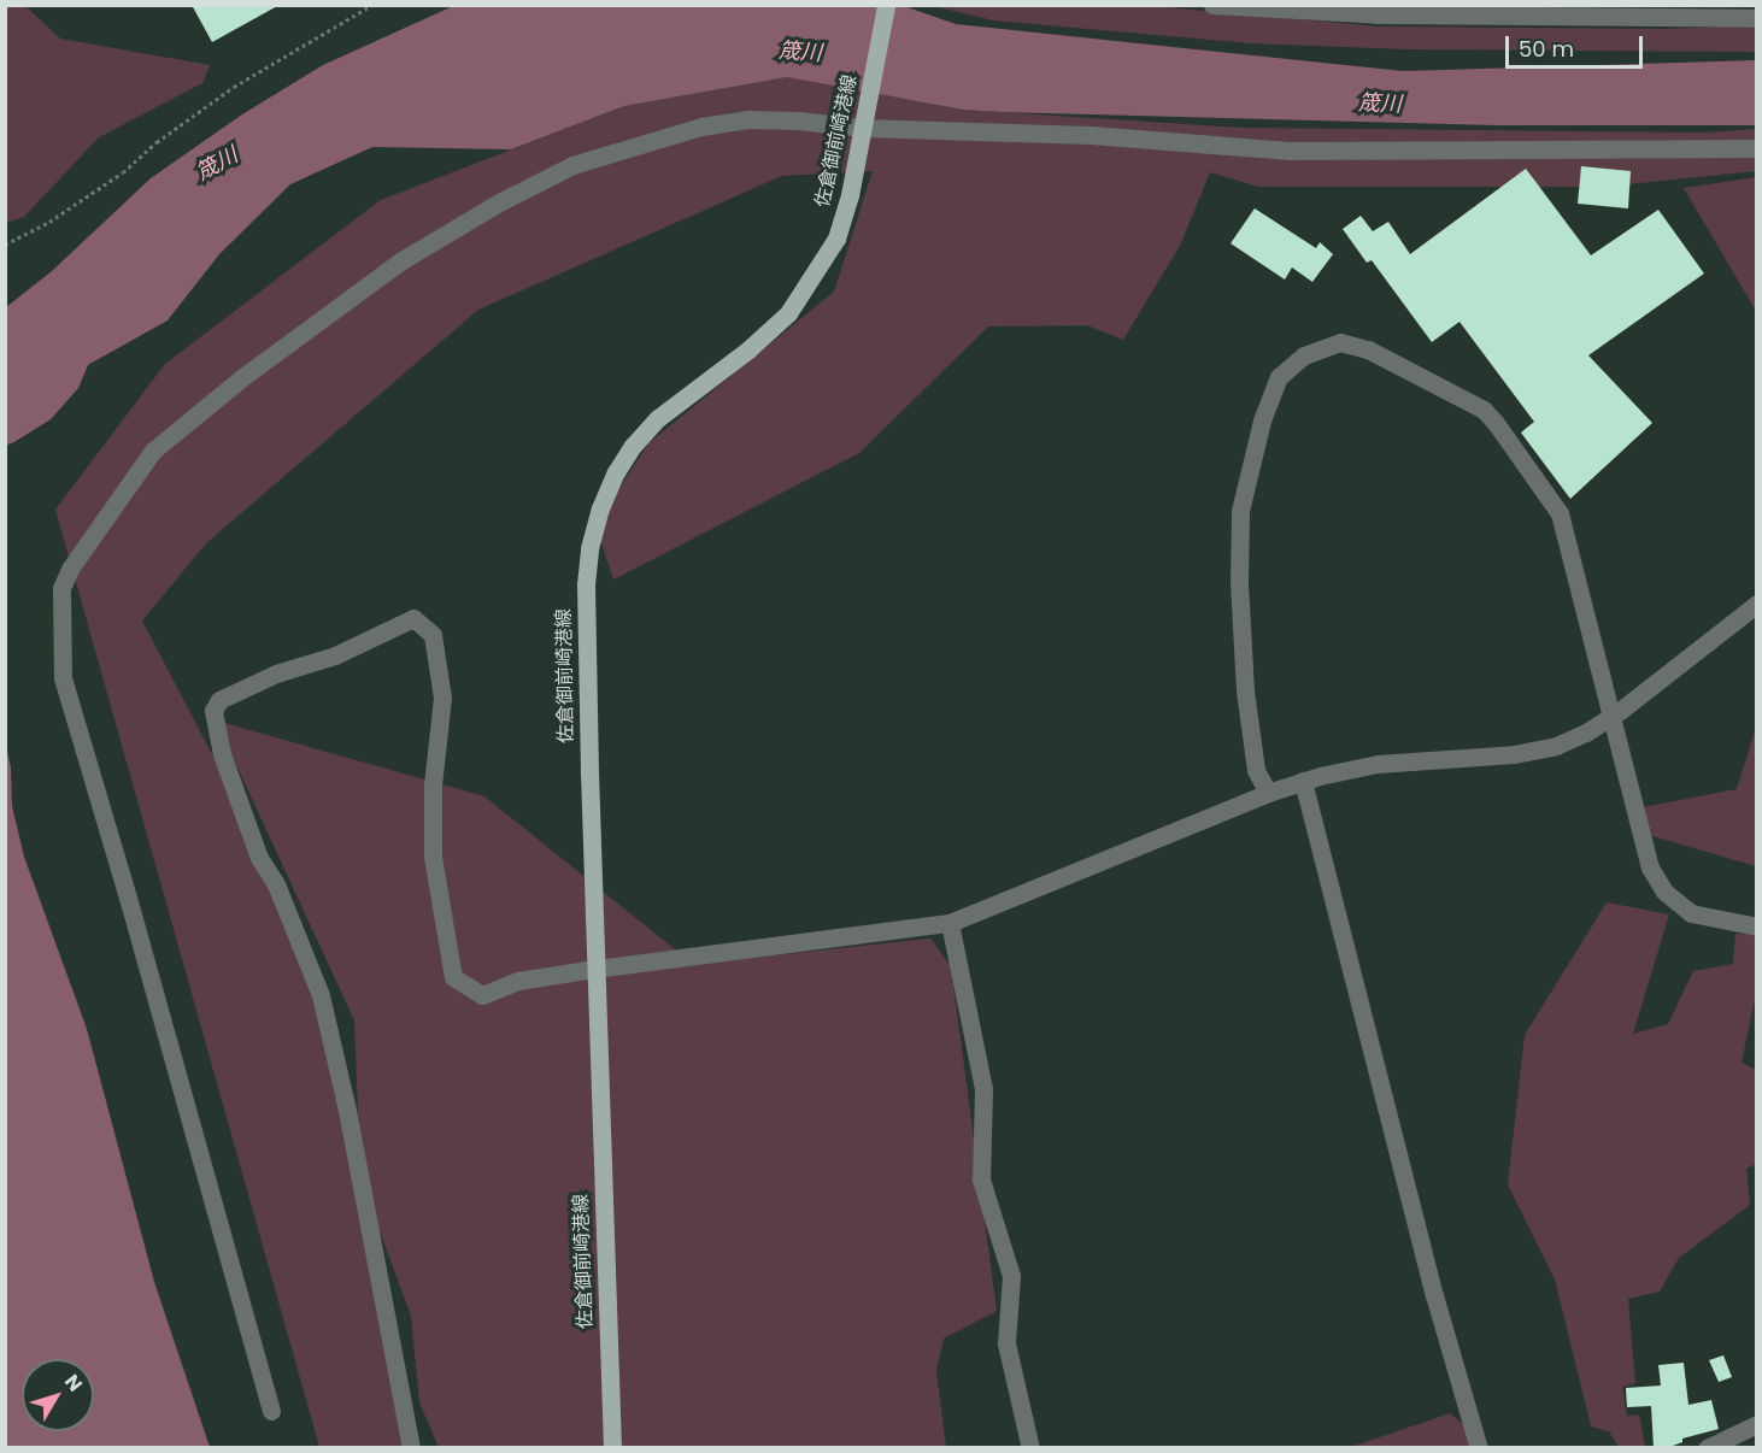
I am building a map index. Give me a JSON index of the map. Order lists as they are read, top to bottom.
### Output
{
  "streets": {
    "main road": ["佐倉御前崎港線"]
  },
  "water": ["筬川"],
  "scale_bar": "50 m",
  "north": "top right"
}
